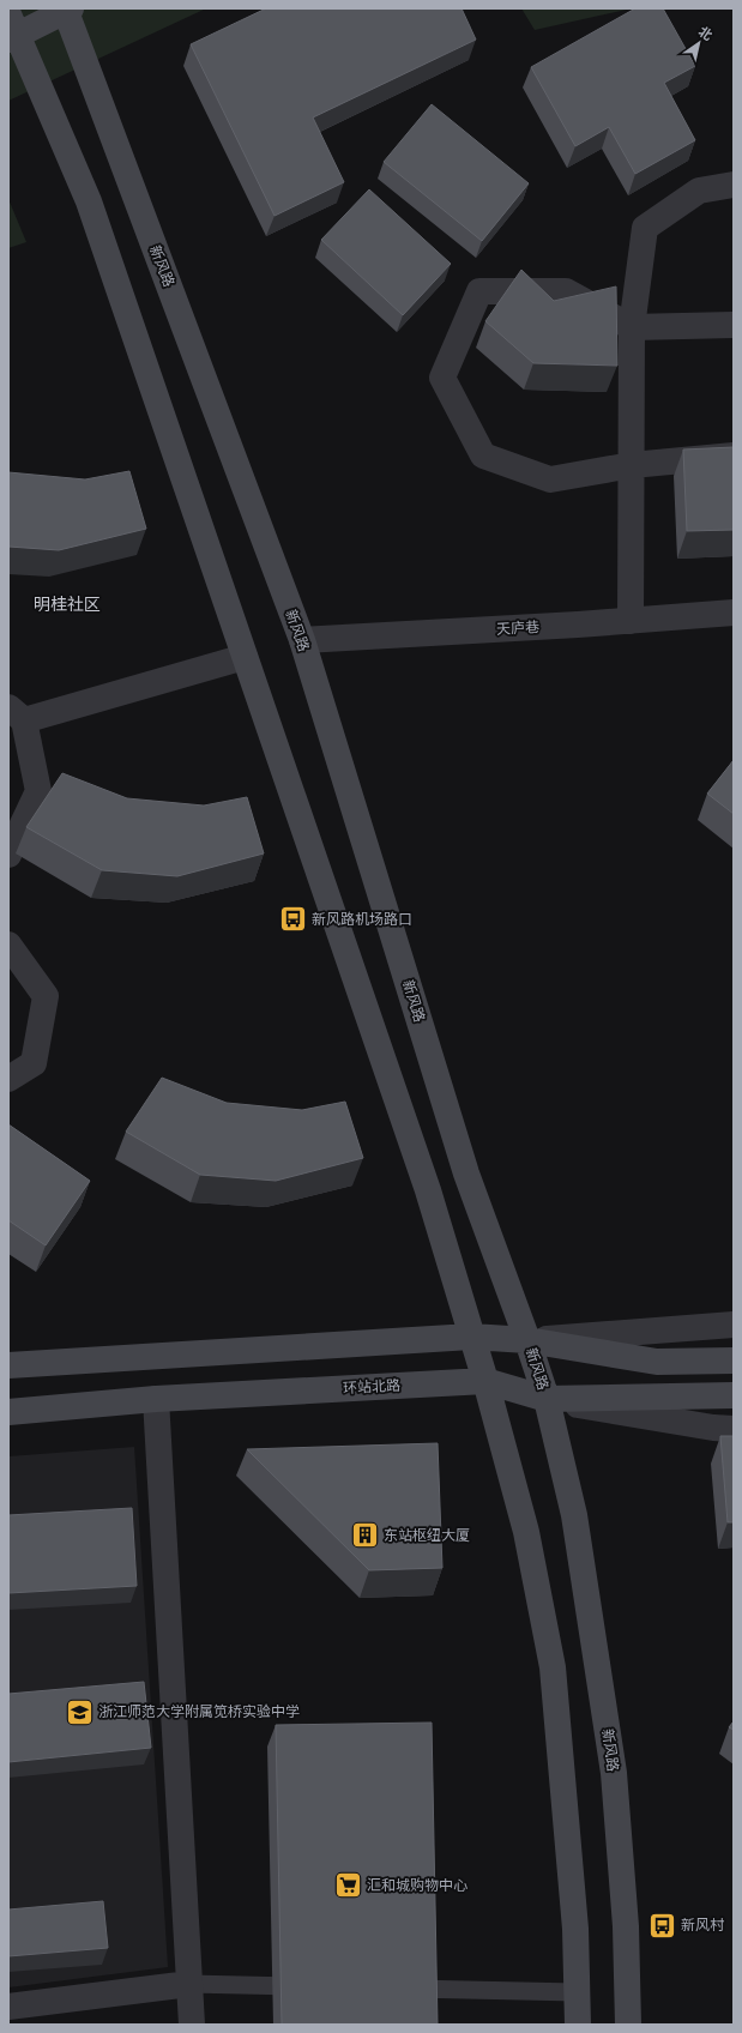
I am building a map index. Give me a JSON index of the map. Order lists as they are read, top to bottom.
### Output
{
  "streets": {
    "main road": ["新风路", "环站北路"],
    "street": ["天庐巷"]
  },
  "crossings": [
    ["新风路", "天庐巷"],
    ["新风路", "环站北路"]
  ],
  "districts": ["明桂社区"],
  "places": {
    "bus stop": ["新风路机场路口", "新风村"],
    "building": ["东站枢纽大厦"],
    "school or university": ["浙江师范大学附属笕桥实验中学"],
    "supermarket": ["汇和城购物中心"]
  },
  "north": "top right"
}
